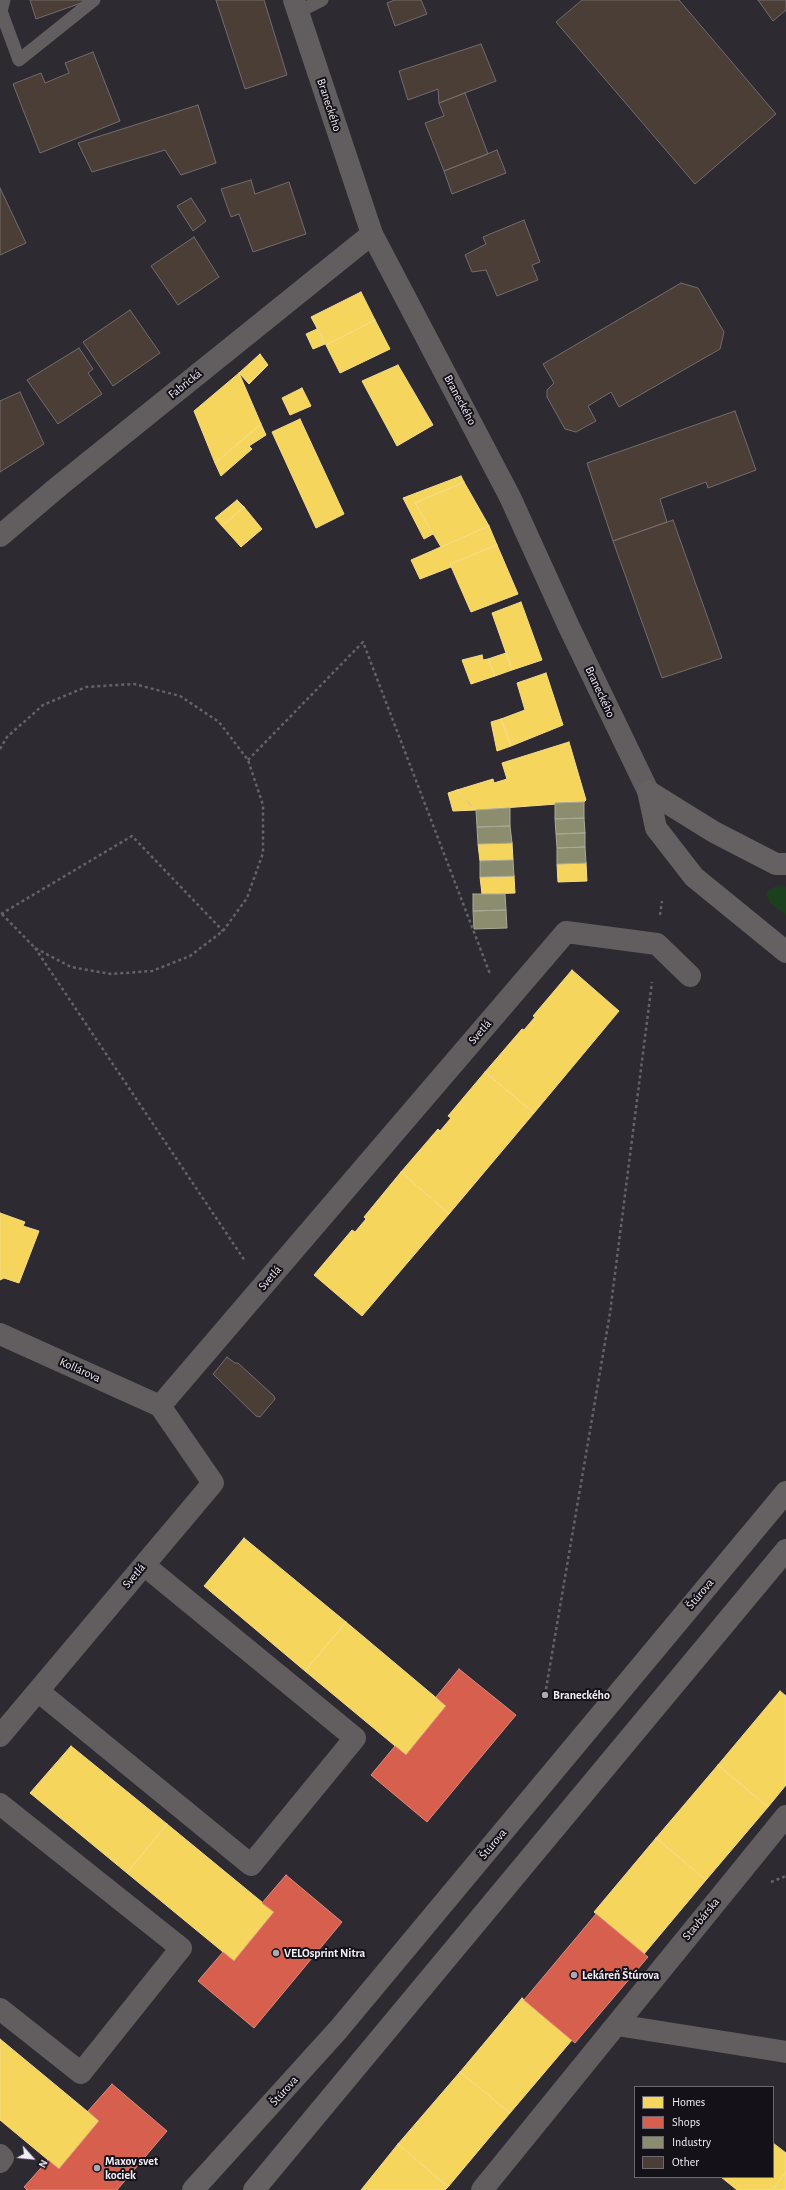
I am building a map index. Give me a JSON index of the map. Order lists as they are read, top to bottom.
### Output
{
  "streets": {
    "main road": ["Štúrova"],
    "street": [
      "Braneckého",
      "Fabrická",
      "Svetlá",
      "Kollárova",
      "Stavbárska"
    ]
  },
  "crossings": [
    ["Braneckého", "Fabrická"],
    ["Svetlá", "Kollárova"]
  ],
  "places": [
    "Braneckého",
    "VELOsprint Nitra",
    "Lekáreň Štúrova",
    "Maxov svet kociek"
  ],
  "legend": [
    "Homes",
    "Shops",
    "Industry",
    "Other"
  ],
  "north": "bottom right"
}
